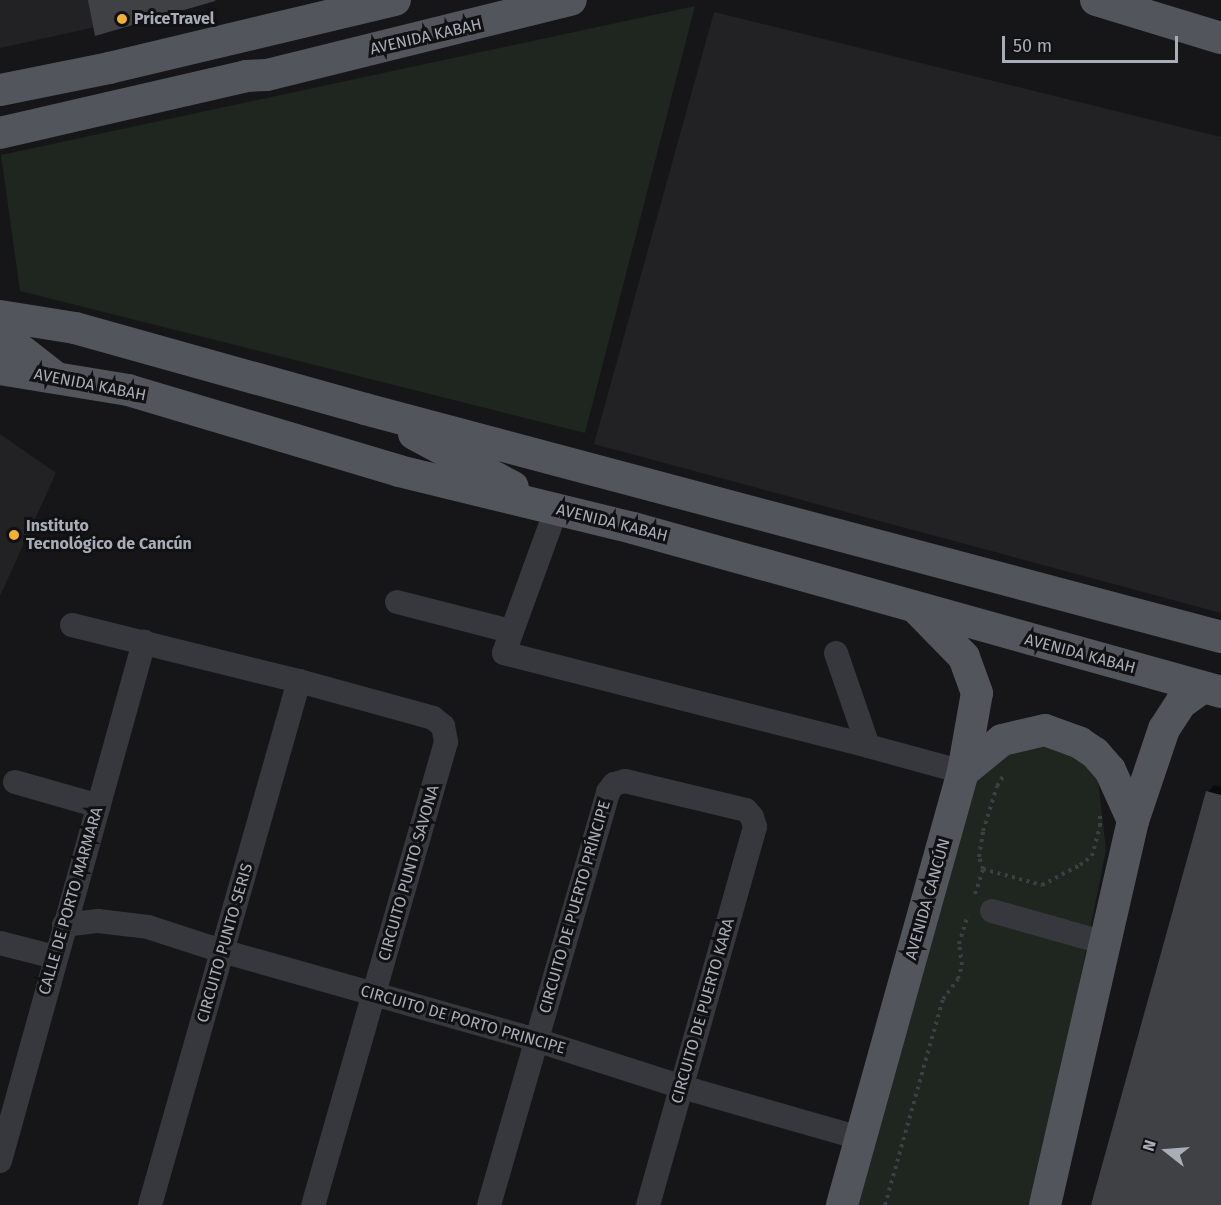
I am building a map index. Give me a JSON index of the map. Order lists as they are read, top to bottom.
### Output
{
  "streets": {
    "main road": ["AVENIDA KABAH", "AVENIDA CANCÚN"],
    "street": [
      "CIRCUITO PUNTO SAVONA",
      "CALLE DE PORTO MARMARA",
      "CIRCUITO DE PUERTO PRÍNCIPE",
      "CIRCUITO PUNTO SERIS",
      "CIRCUITO DE PUERTO KARA",
      "CIRCUITO DE PORTO PRINCIPE"
    ]
  },
  "crossings": [
    ["AVENIDA KABAH", "AVENIDA CANCÚN"],
    ["CIRCUITO PUNTO SAVONA", "CIRCUITO PUNTO SERIS"],
    ["CIRCUITO PUNTO SAVONA", "CIRCUITO DE PORTO PRINCIPE"],
    ["AVENIDA CANCÚN", "CIRCUITO DE PORTO PRINCIPE"],
    ["CALLE DE PORTO MARMARA", "CIRCUITO DE PORTO PRINCIPE"],
    ["CIRCUITO DE PUERTO PRÍNCIPE", "CIRCUITO DE PUERTO KARA"],
    ["CIRCUITO DE PUERTO PRÍNCIPE", "CIRCUITO DE PORTO PRINCIPE"],
    ["CIRCUITO PUNTO SERIS", "CIRCUITO DE PORTO PRINCIPE"],
    ["CIRCUITO DE PUERTO KARA", "CIRCUITO DE PORTO PRINCIPE"]
  ],
  "places": ["PriceTravel", "Instituto Tecnológico de Cancún"],
  "scale_bar": "50 m",
  "north": "left"
}
